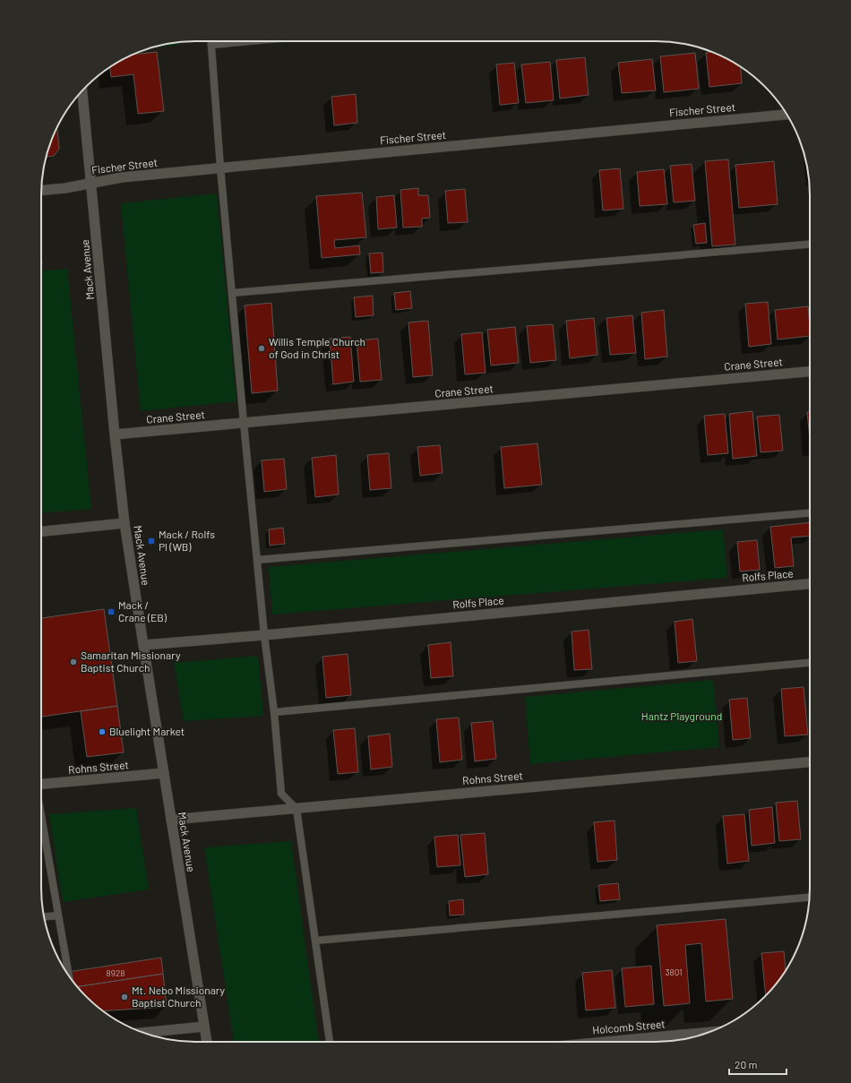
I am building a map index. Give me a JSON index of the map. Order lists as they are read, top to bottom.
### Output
{
  "streets": {
    "street": [
      "Fischer Street",
      "Mack Avenue",
      "Crane Street",
      "Rolfs Place",
      "Rohns Street",
      "Holcomb Street"
    ]
  },
  "crossings": [
    ["Fischer Street", "Mack Avenue"],
    ["Mack Avenue", "Crane Street"],
    ["Mack Avenue", "Rolfs Place"],
    ["Mack Avenue", "Rohns Street"]
  ],
  "parks": ["Hantz Playground"],
  "places": {
    "other": [
      "Willis Temple Church of God in Christ",
      "Samaritan Missionary Baptist Church",
      "Bluelight Market",
      "Mt. Nebo Missionary Baptist Church"
    ],
    "transit": ["Mack / Rolfs Pl (WB)", "Mack / Crane (EB)"]
  },
  "house_numbers": ["3801", "8928"],
  "scale_bar": "20 m"
}
